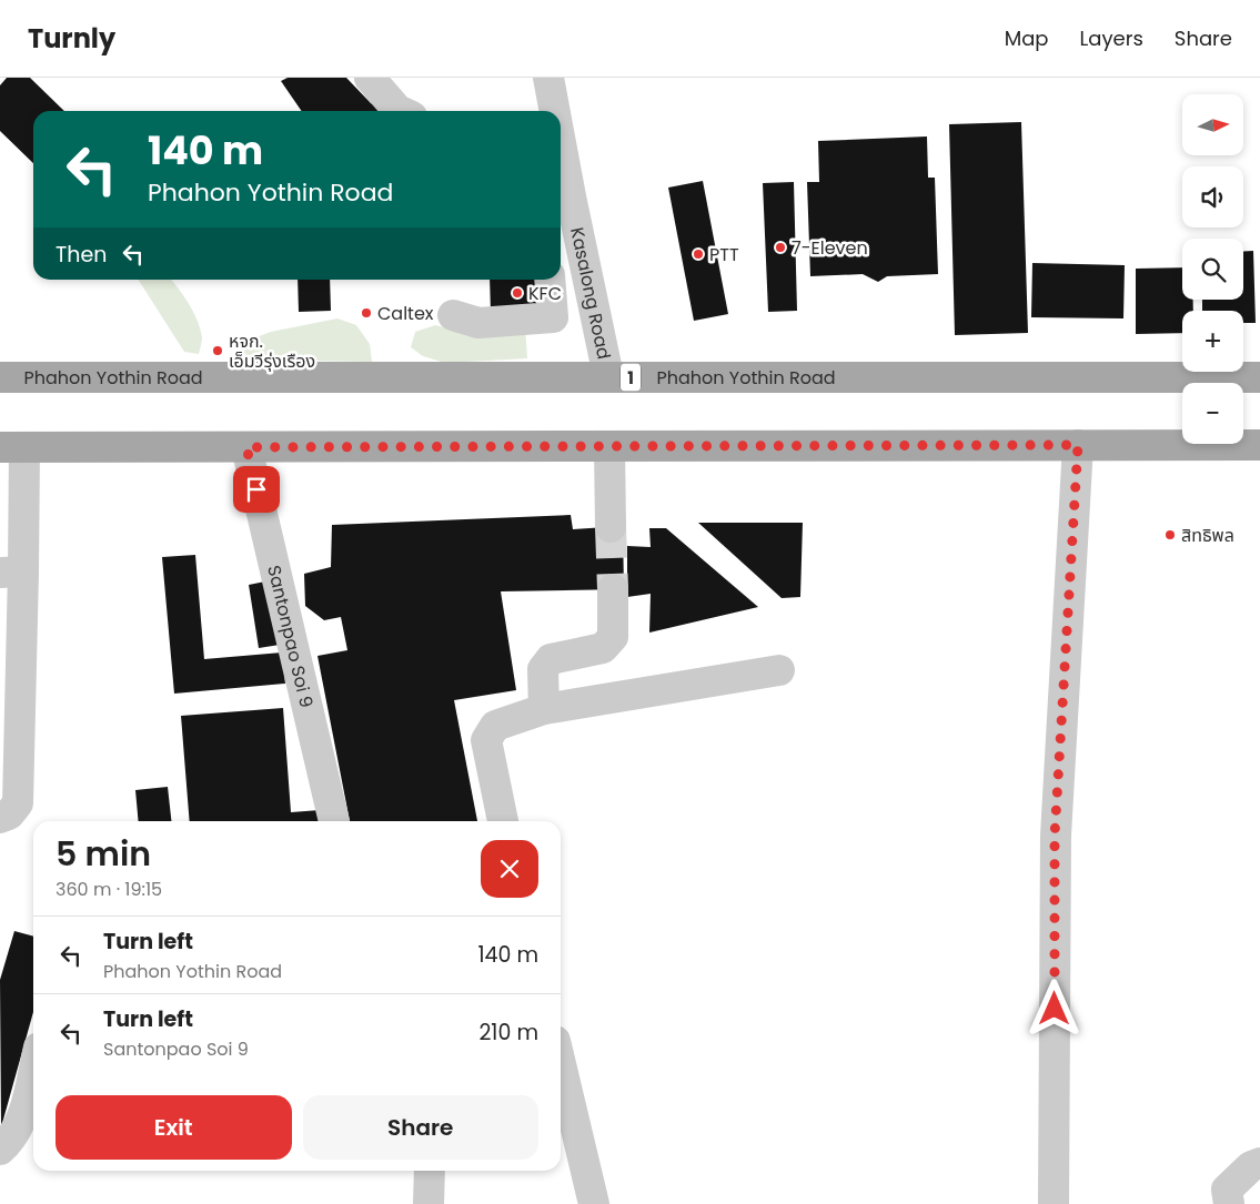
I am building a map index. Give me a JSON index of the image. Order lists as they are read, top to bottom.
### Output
{
  "streets": {
    "main road": ["Phahon Yothin Road", "1"],
    "street": ["Kasalong Road", "Santonpao Soi 9"]
  },
  "crossings": [
    ["Kasalong Road", "Phahon Yothin Road"]
  ],
  "places": [
    "7-Eleven",
    "PTT",
    "KFC",
    "Caltex",
    "หจก. เอ็มวีรุ่งเรือง",
    "สิทธิพล"
  ],
  "north": "right",
  "page": {
    "header": "Turnly",
    "nav": ["Map", "Layers", "Share"],
    "map_buttons": ["+", "−"],
    "turn": ["140 m", "Phahon Yothin Road"],
    "then": "Then",
    "heading": ["5 min", "360 m · 19:15"],
    "list": [
      {
        "name": "Turn left",
        "note": "Phahon Yothin Road",
        "value": "140 m"
      },
      {
        "name": "Turn left",
        "note": "Santonpao Soi 9",
        "value": "210 m"
      }
    ],
    "buttons": ["Exit", "Share"]
  }
}
